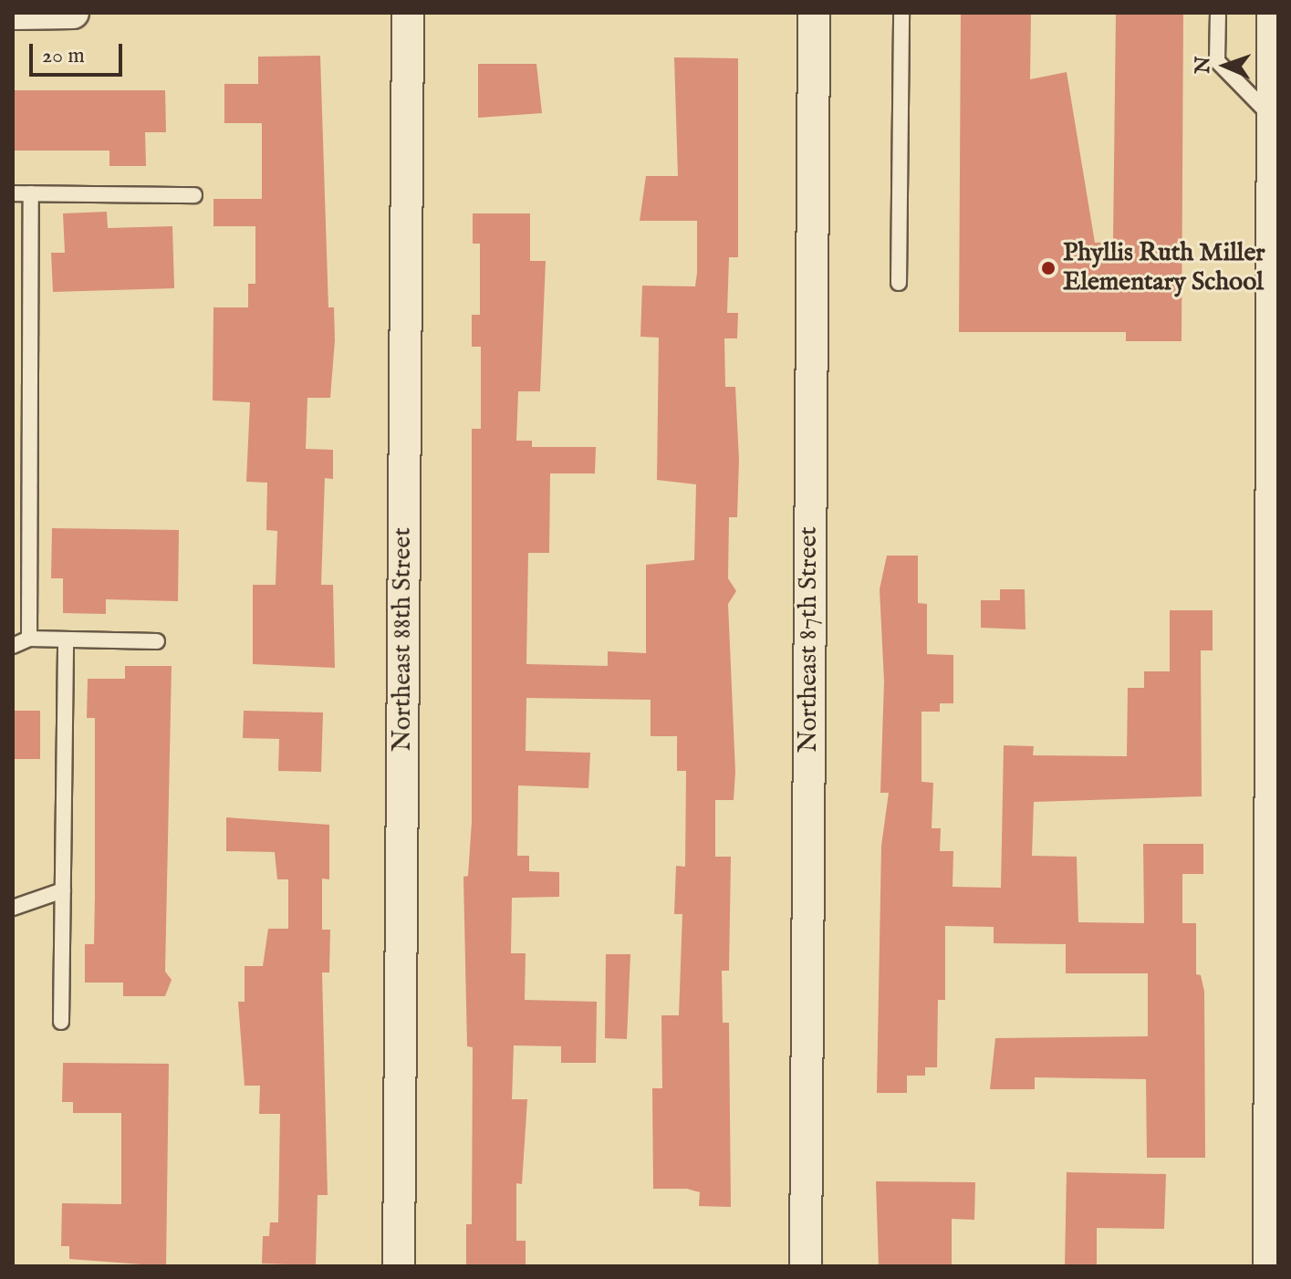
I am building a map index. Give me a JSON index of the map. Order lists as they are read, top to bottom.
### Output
{
  "streets": {
    "street": ["Northeast 88th Street", "Northeast 87th Street"]
  },
  "places": ["Phyllis Ruth Miller Elementary School"],
  "scale_bar": "20 m",
  "north": "left"
}
